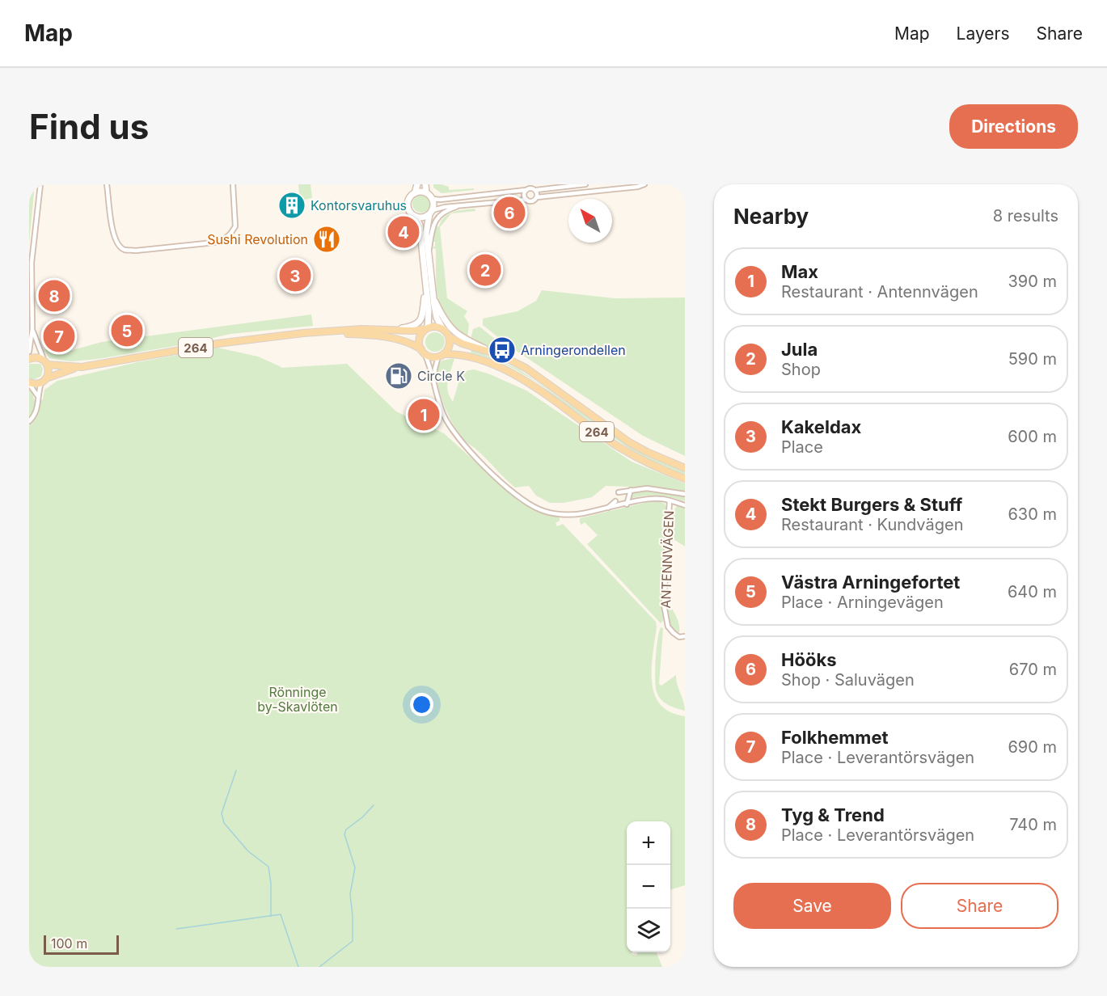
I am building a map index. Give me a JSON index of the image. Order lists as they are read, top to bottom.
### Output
{
  "streets": {
    "main road": ["264"],
    "street": ["ANTENNVÄGEN"]
  },
  "crossings": [
    ["264", "ANTENNVÄGEN"]
  ],
  "parks": ["Rönninge by-Skavlöten"],
  "places": {
    "building": ["Kontorsvaruhus"],
    "restaurant": ["Sushi Revolution"],
    "bus stop": ["Arningerondellen"],
    "fuel station": ["Circle K"]
  },
  "scale_bar": "100 m",
  "north": "top left",
  "page": {
    "header": "Map",
    "nav": ["Map", "Layers", "Share"],
    "buttons": [
      "Directions",
      ["Save", "Share"]
    ],
    "title": "Find us",
    "heading": ["Nearby", "8 results"],
    "pins": [
      "6",
      "4",
      "2",
      "3",
      "8",
      "5",
      "7",
      "1"
    ],
    "list": [
      {
        "mark": "1",
        "name": "Max",
        "note": "Restaurant · Antennvägen",
        "value": "390 m"
      },
      {
        "mark": "2",
        "name": "Jula",
        "note": "Shop",
        "value": "590 m"
      },
      {
        "mark": "3",
        "name": "Kakeldax",
        "note": "Place",
        "value": "600 m"
      },
      {
        "mark": "4",
        "name": "Stekt Burgers & Stuff",
        "note": "Restaurant · Kundvägen",
        "value": "630 m"
      },
      {
        "mark": "5",
        "name": "Västra Arningefortet",
        "note": "Place · Arningevägen",
        "value": "640 m"
      },
      {
        "mark": "6",
        "name": "Hööks",
        "note": "Shop · Saluvägen",
        "value": "670 m"
      },
      {
        "mark": "7",
        "name": "Folkhemmet",
        "note": "Place · Leverantörsvägen",
        "value": "690 m"
      },
      {
        "mark": "8",
        "name": "Tyg & Trend",
        "note": "Place · Leverantörsvägen",
        "value": "740 m"
      }
    ],
    "map_buttons": ["+", "−"],
    "scale": "100 m"
  }
}
